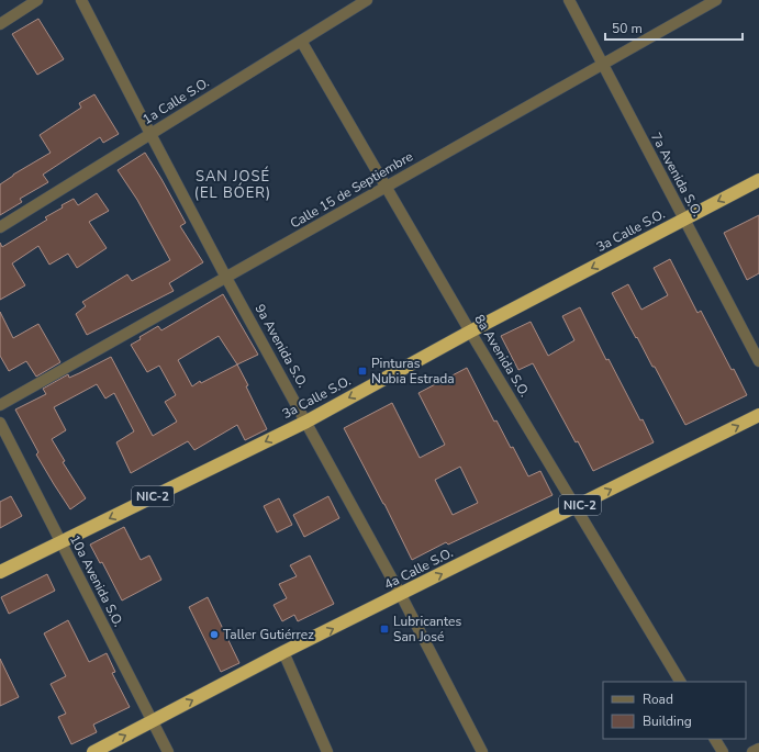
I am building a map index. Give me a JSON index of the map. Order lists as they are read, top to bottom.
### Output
{
  "streets": {
    "highway": ["3a Calle S.O.", "NIC-2", "4a Calle S.O."],
    "street": [
      "1a Calle S.O.",
      "7a Avenida S.O.",
      "Calle 15 de Septiembre",
      "9a Avenida S.O.",
      "8a Avenida S.O.",
      "10a Avenida S.O."
    ]
  },
  "crossings": [
    ["1a Calle S.O.", "9a Avenida S.O."],
    ["1a Calle S.O.", "8a Avenida S.O."],
    ["7a Avenida S.O.", "Calle 15 de Septiembre"],
    ["7a Avenida S.O.", "3a Calle S.O."],
    ["Calle 15 de Septiembre", "9a Avenida S.O."],
    ["Calle 15 de Septiembre", "8a Avenida S.O."],
    ["3a Calle S.O.", "9a Avenida S.O."],
    ["3a Calle S.O.", "8a Avenida S.O."],
    ["3a Calle S.O.", "10a Avenida S.O."],
    ["9a Avenida S.O.", "4a Calle S.O."],
    ["8a Avenida S.O.", "4a Calle S.O."],
    ["4a Calle S.O.", "10a Avenida S.O."]
  ],
  "one_way": ["3a Calle S.O.", "4a Calle S.O."],
  "districts": ["SAN JOSÉ (EL BÓER)"],
  "places": {
    "transit": ["Pinturas Nubia Estrada", "Lubricantes San José"],
    "other": ["Taller Gutiérrez"]
  },
  "legend": ["Road", "Building"],
  "scale_bar": "50 m"
}
